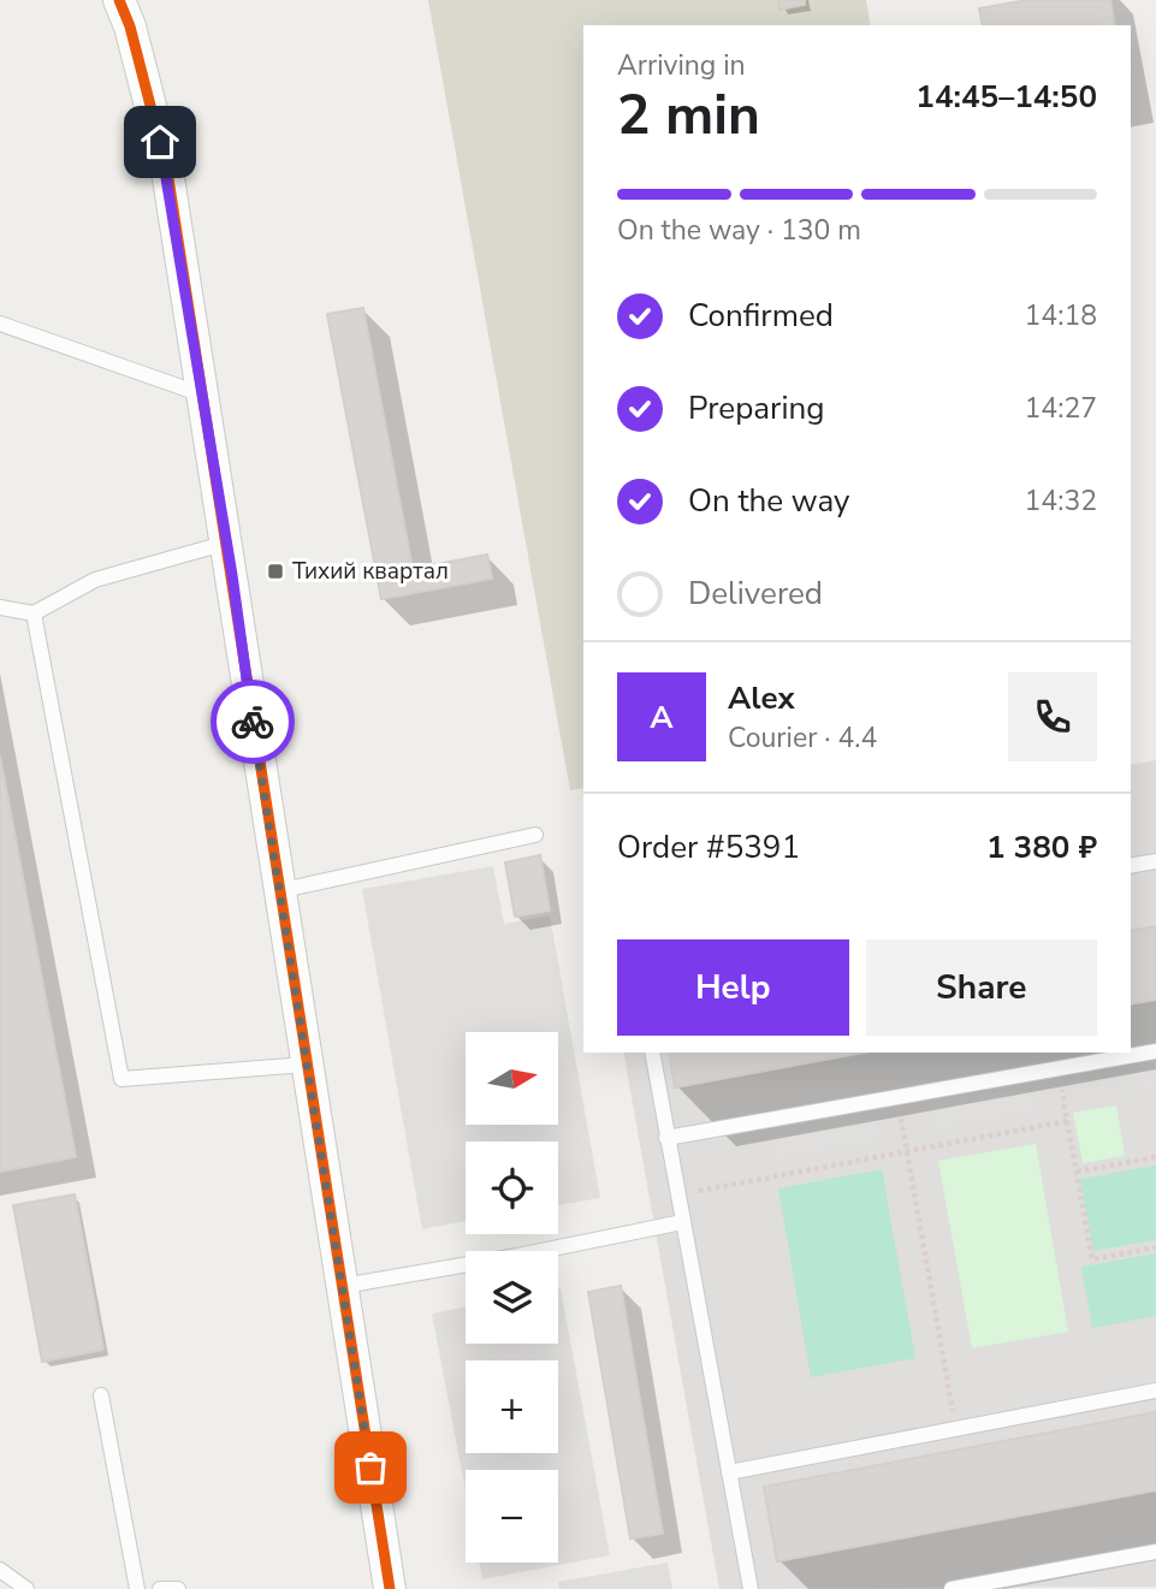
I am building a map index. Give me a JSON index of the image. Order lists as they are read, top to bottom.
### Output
{
  "places": {
    "transit": ["Тихий квартал"]
  },
  "north": "right",
  "page": {
    "heading": ["2 min", "Arriving in", "14:45–14:50"],
    "panel": [
      "Alex",
      "Courier · 4.4",
      "Order #5391",
      "1 380 ₽"
    ],
    "bar": "On the way · 130 m",
    "list": [
      ["Confirmed", "14:18"],
      ["Preparing", "14:27"],
      ["On the way", "14:32"],
      "Delivered"
    ],
    "round": "A",
    "buttons": ["Help", "Share"],
    "map_buttons": ["+", "−"]
  }
}
